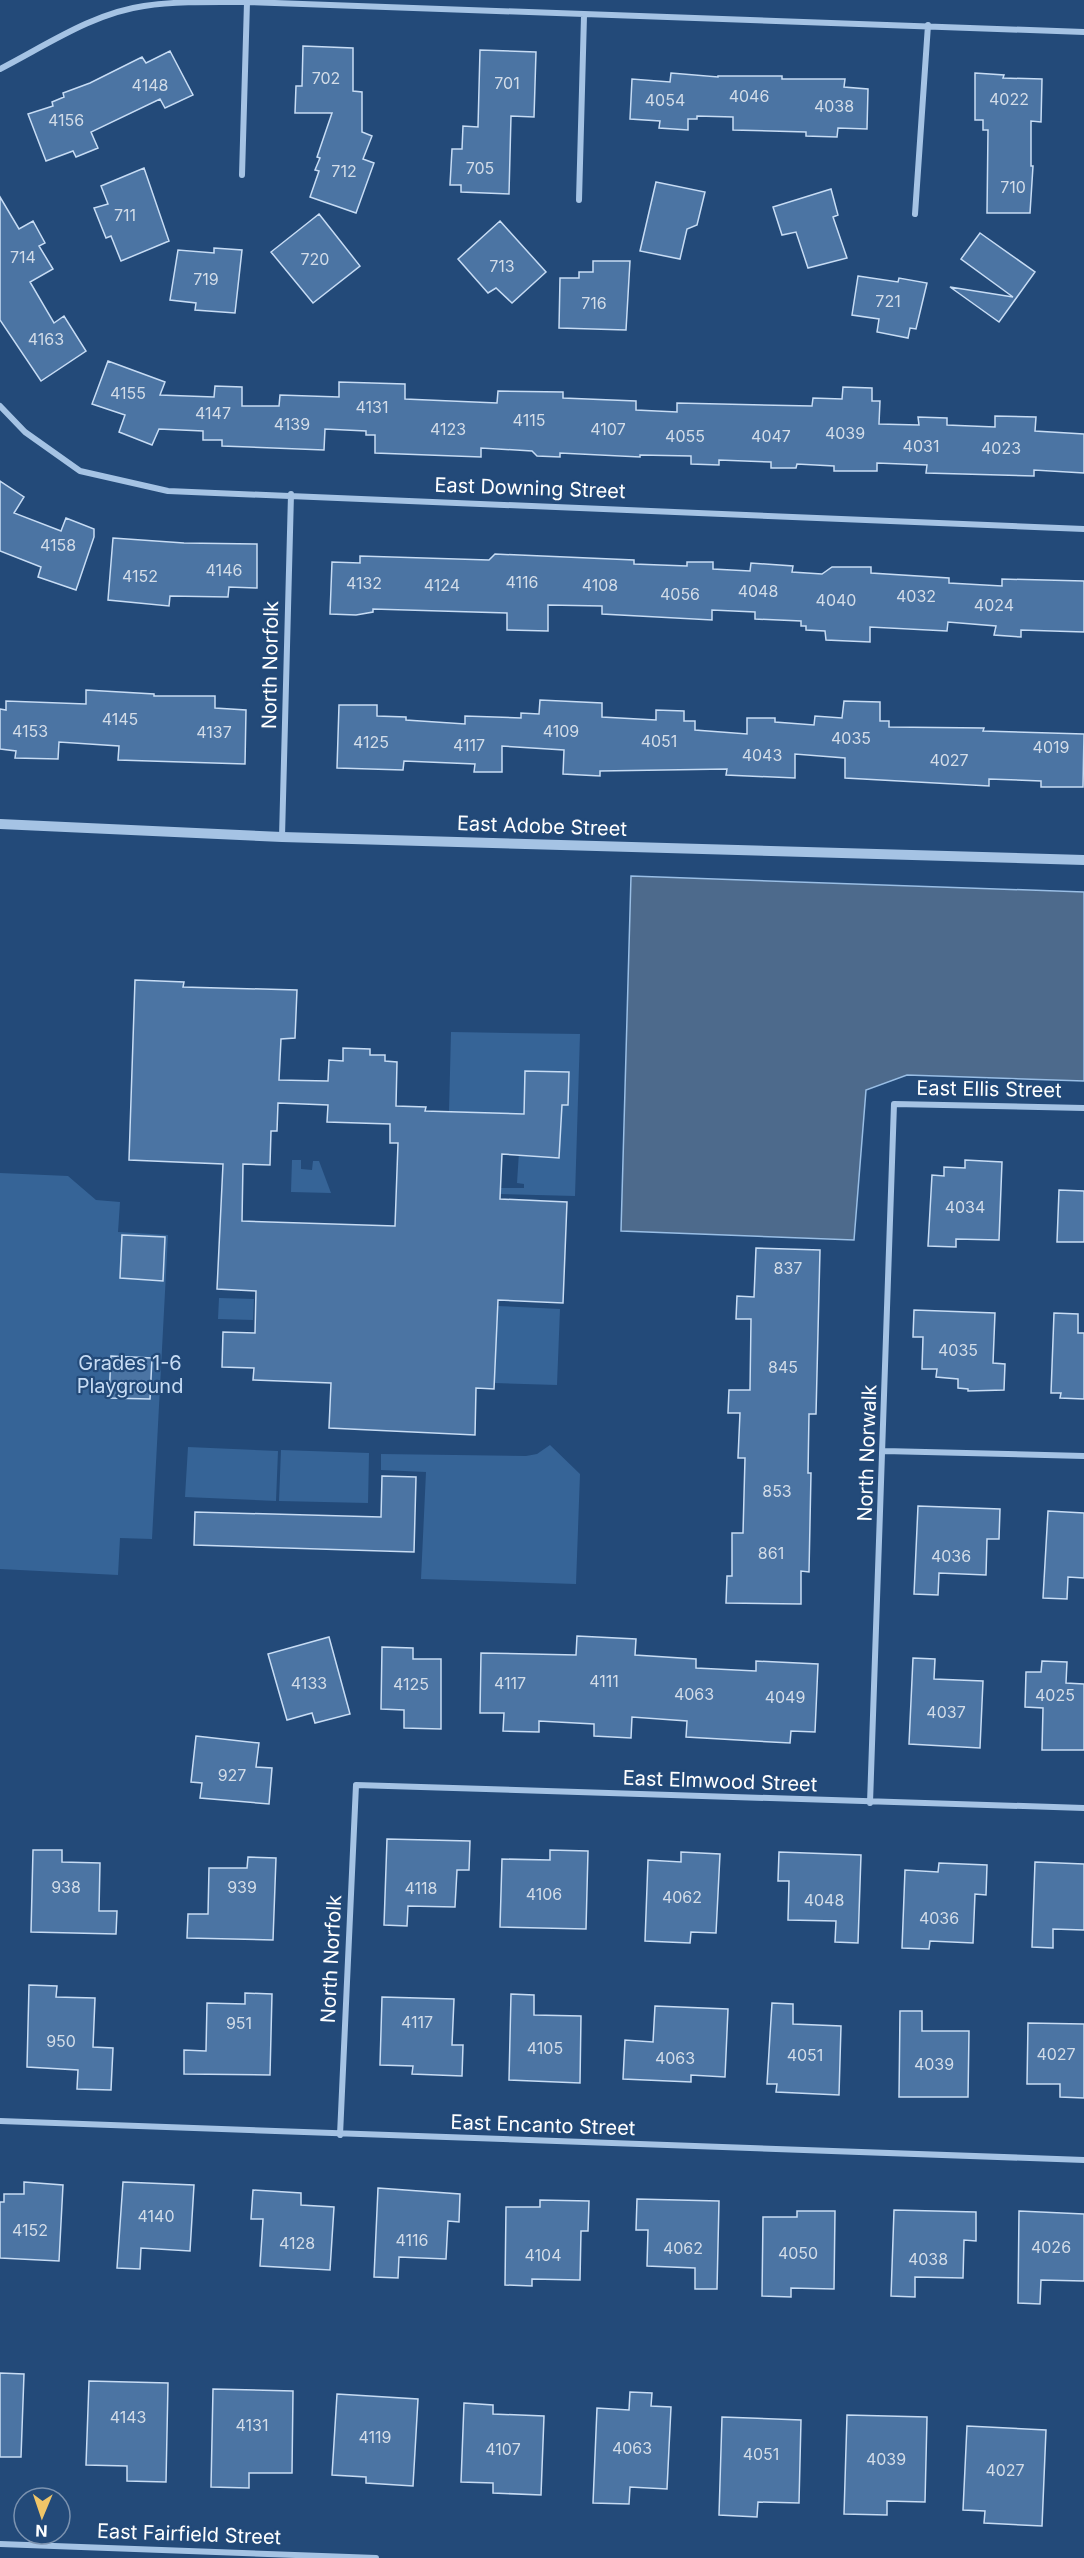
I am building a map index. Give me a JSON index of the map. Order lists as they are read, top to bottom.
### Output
{
  "streets": {
    "street": [
      "East Downing Street",
      "North Norfolk",
      "East Adobe Street",
      "East Ellis Street",
      "North Norwalk",
      "East Elmwood Street",
      "East Encanto Street",
      "East Fairfield Street"
    ]
  },
  "crossings": [
    ["East Downing Street", "North Norfolk"],
    ["North Norfolk", "East Adobe Street"],
    ["North Norfolk", "East Elmwood Street"],
    ["North Norfolk", "East Encanto Street"],
    ["East Ellis Street", "North Norwalk"],
    ["North Norwalk", "East Elmwood Street"]
  ],
  "parks": ["Grades 1-6 Playground"],
  "house_numbers": [
    "702",
    "701",
    "4148",
    "4046",
    "4022",
    "4054",
    "4038",
    "4156",
    "705",
    "712",
    "710",
    "711",
    "714",
    "720",
    "713",
    "719",
    "721",
    "716",
    "4163",
    "4155",
    "4131",
    "4147",
    "4115",
    "4139",
    "4123",
    "4107",
    "4039",
    "4055",
    "4047",
    "4031",
    "4023",
    "4158",
    "4146",
    "4152",
    "4116",
    "4132",
    "4124",
    "4108",
    "4048",
    "4056",
    "4032",
    "4040",
    "4024",
    "4145",
    "4153",
    "4109",
    "4137",
    "4035",
    "4051",
    "4125",
    "4117",
    "4019",
    "4043",
    "4027",
    "4034",
    "837",
    "4035",
    "845",
    "853",
    "861",
    "4036",
    "4111",
    "4133",
    "4117",
    "4125",
    "4063",
    "4025",
    "4049",
    "4037",
    "927",
    "938",
    "939",
    "4118",
    "4106",
    "4062",
    "4048",
    "4036",
    "4117",
    "951",
    "950",
    "4105",
    "4027",
    "4051",
    "4063",
    "4039",
    "4140",
    "4152",
    "4116",
    "4128",
    "4026",
    "4062",
    "4050",
    "4104",
    "4038",
    "4143",
    "4131",
    "4119",
    "4063",
    "4107",
    "4051",
    "4039",
    "4027"
  ],
  "north": "bottom"
}
